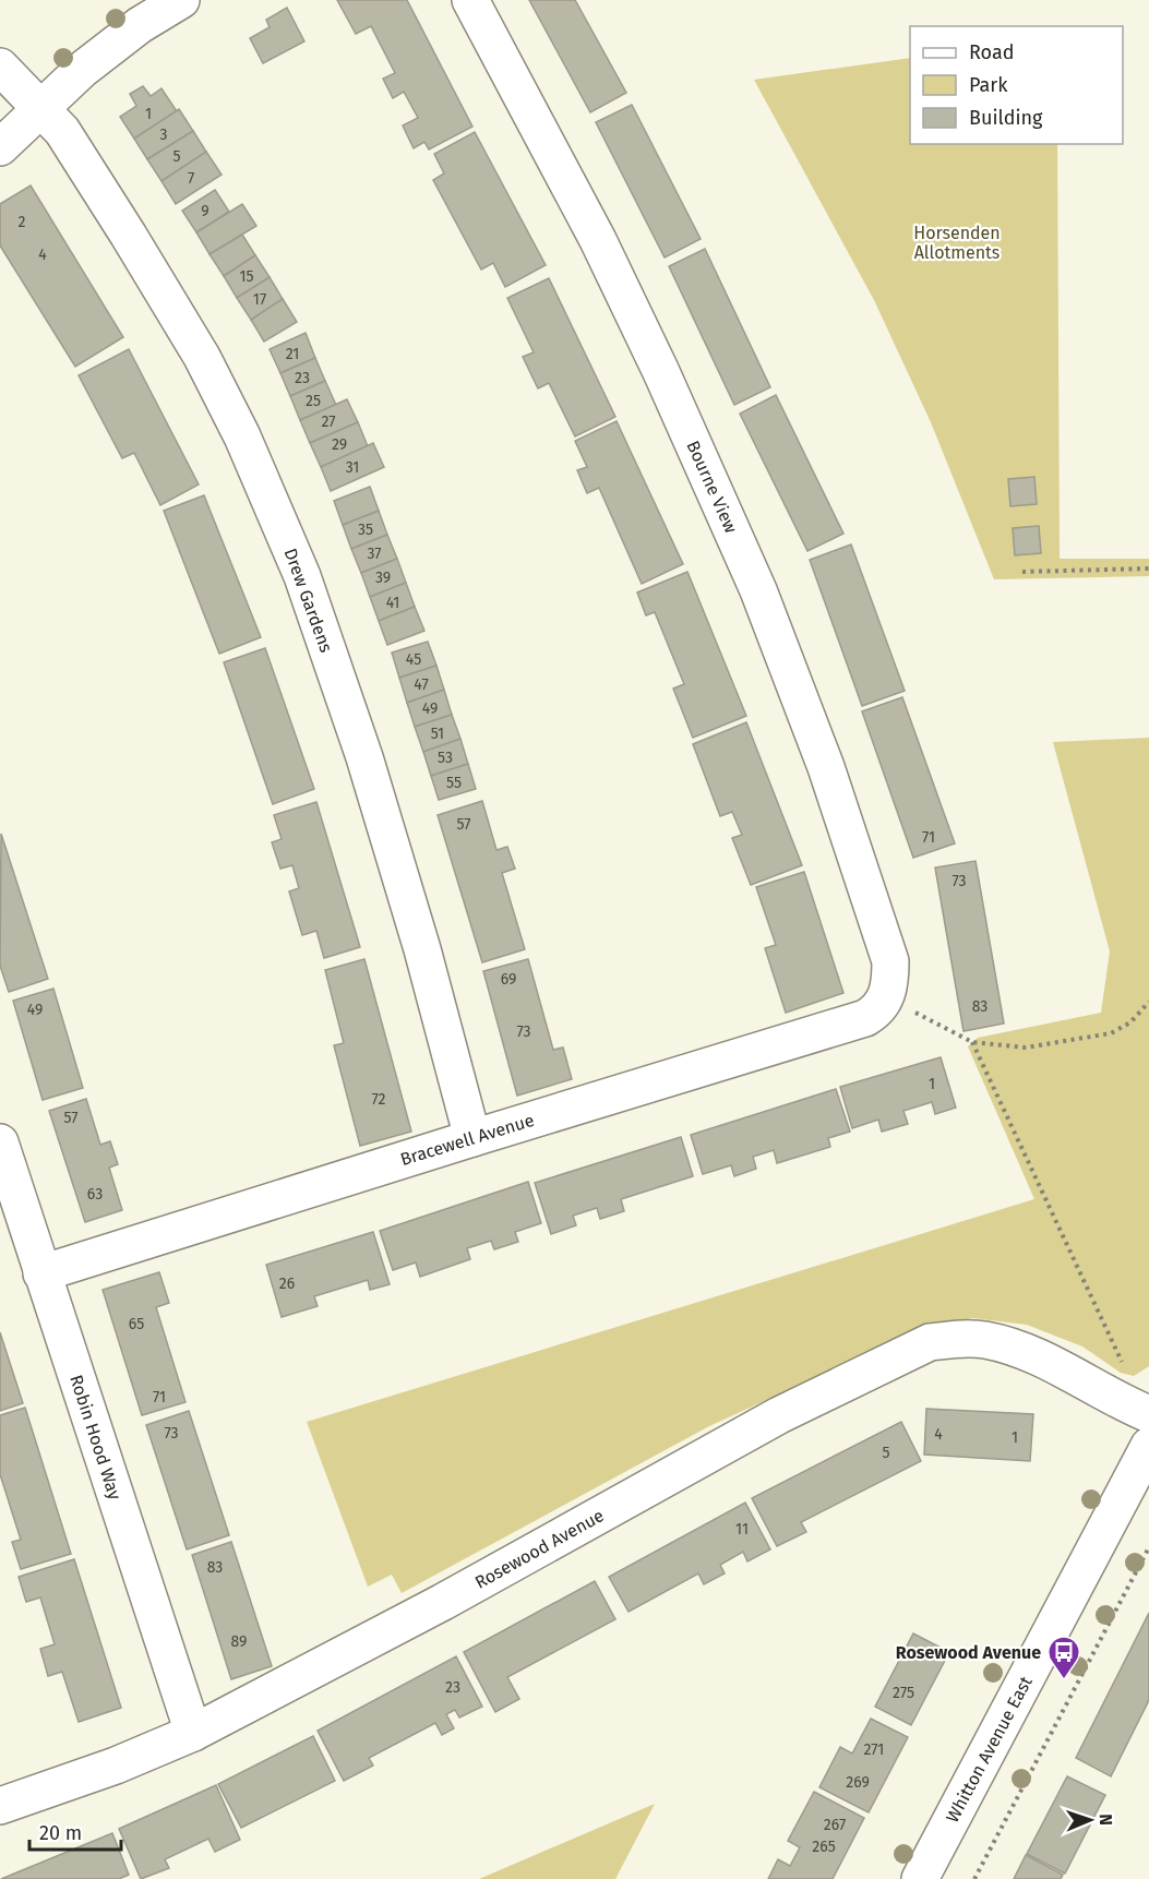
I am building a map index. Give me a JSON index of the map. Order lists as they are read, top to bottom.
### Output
{
  "streets": {
    "street": [
      "Bourne View",
      "Drew Gardens",
      "Bracewell Avenue",
      "Robin Hood Way",
      "Rosewood Avenue",
      "Whitton Avenue East"
    ]
  },
  "crossings": [
    ["Bourne View", "Bracewell Avenue"],
    ["Drew Gardens", "Bracewell Avenue"],
    ["Bracewell Avenue", "Robin Hood Way"],
    ["Robin Hood Way", "Rosewood Avenue"]
  ],
  "parks": ["Horsenden Allotments"],
  "places": {
    "bus stop": ["Rosewood Avenue"]
  },
  "house_numbers": [
    "1",
    "3",
    "5",
    "7",
    "9",
    "2",
    "4",
    "15",
    "17",
    "21",
    "23",
    "25",
    "27",
    "29",
    "31",
    "35",
    "37",
    "39",
    "41",
    "45",
    "47",
    "49",
    "51",
    "53",
    "55",
    "57",
    "71",
    "73",
    "69",
    "83",
    "49",
    "73",
    "1",
    "72",
    "57",
    "63",
    "26",
    "65",
    "71",
    "73",
    "4",
    "1",
    "5",
    "11",
    "83",
    "89",
    "23",
    "275",
    "271",
    "269",
    "267",
    "265"
  ],
  "legend": ["Road", "Park", "Building"],
  "scale_bar": "20 m",
  "north": "right"
}
